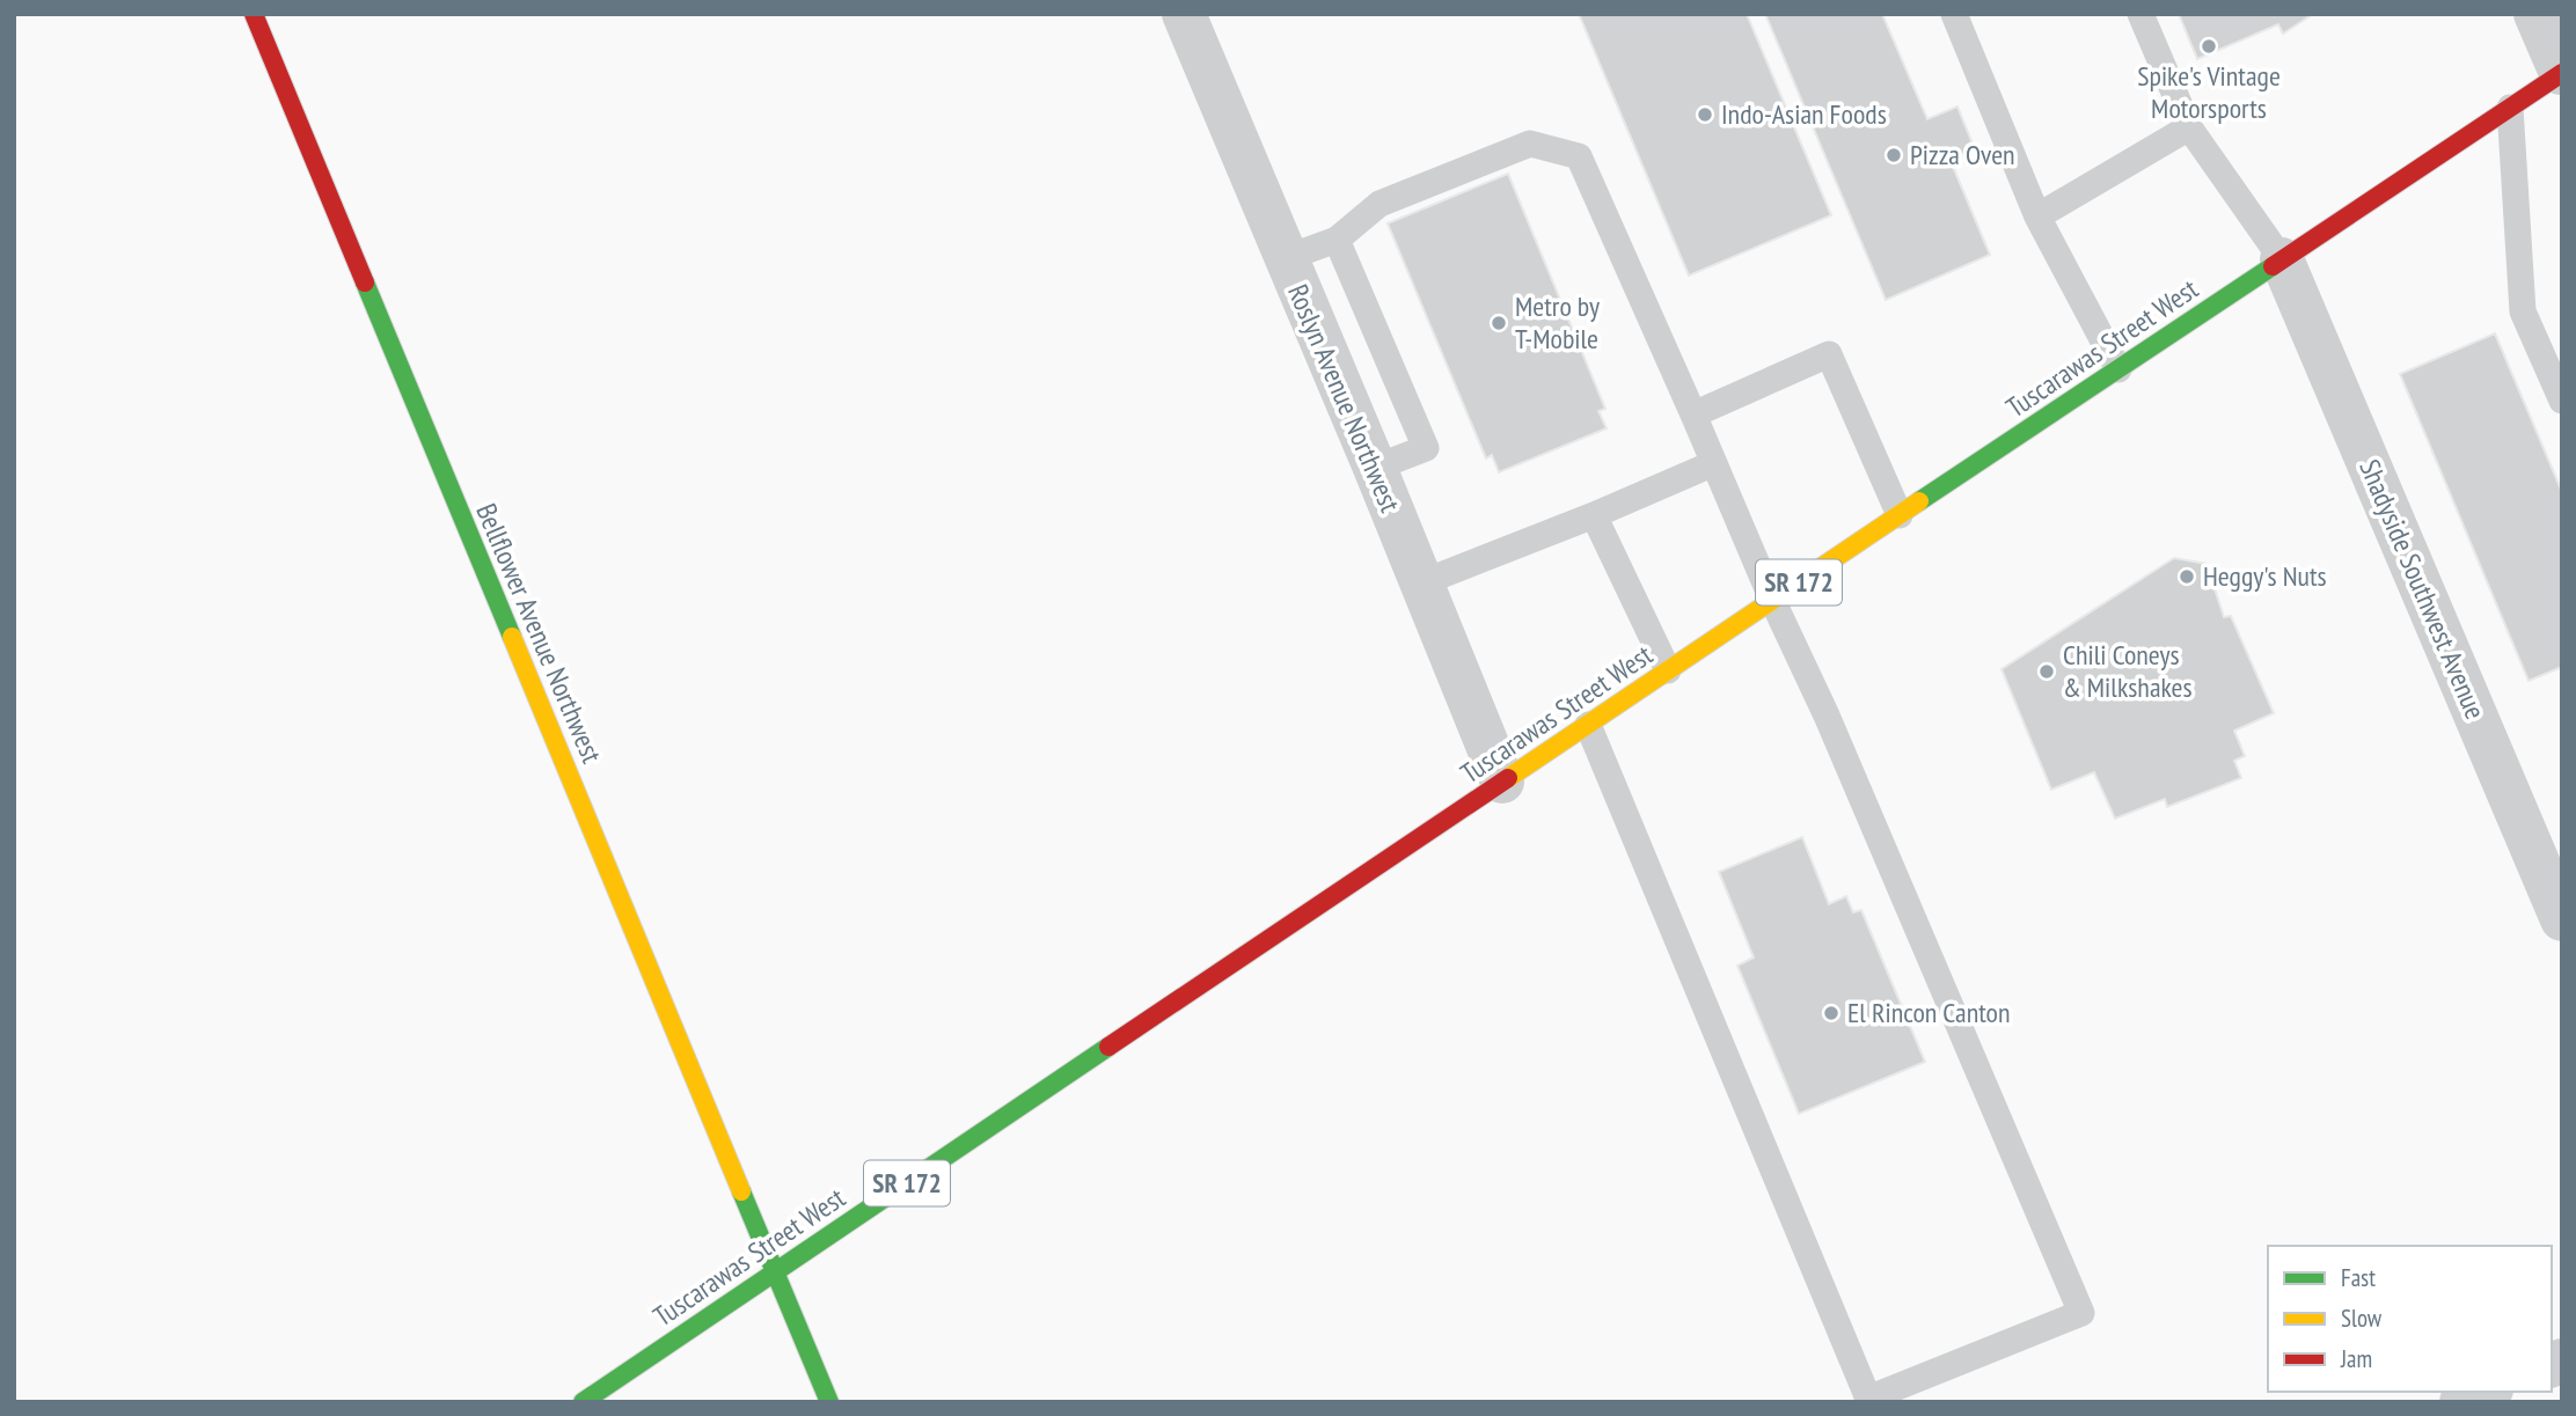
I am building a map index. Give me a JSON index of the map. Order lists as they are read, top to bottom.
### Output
{
  "streets": {
    "main road": ["Tuscarawas Street West", "SR 172", "Bellflower Avenue Northwest"],
    "street": ["Roslyn Avenue Northwest", "Shadyside Southwest Avenue"]
  },
  "crossings": [
    ["Tuscarawas Street West", "Roslyn Avenue Northwest"],
    ["Tuscarawas Street West", "Shadyside Southwest Avenue"],
    ["Tuscarawas Street West", "Bellflower Avenue Northwest"]
  ],
  "places": [
    "Spike's Vintage Motorsports",
    "Indo-Asian Foods",
    "Pizza Oven",
    "Metro by T-Mobile",
    "Heggy's Nuts",
    "Chili Coneys & Milkshakes",
    "El Rincon Canton"
  ],
  "legend": ["Fast", "Slow", "Jam"]
}
